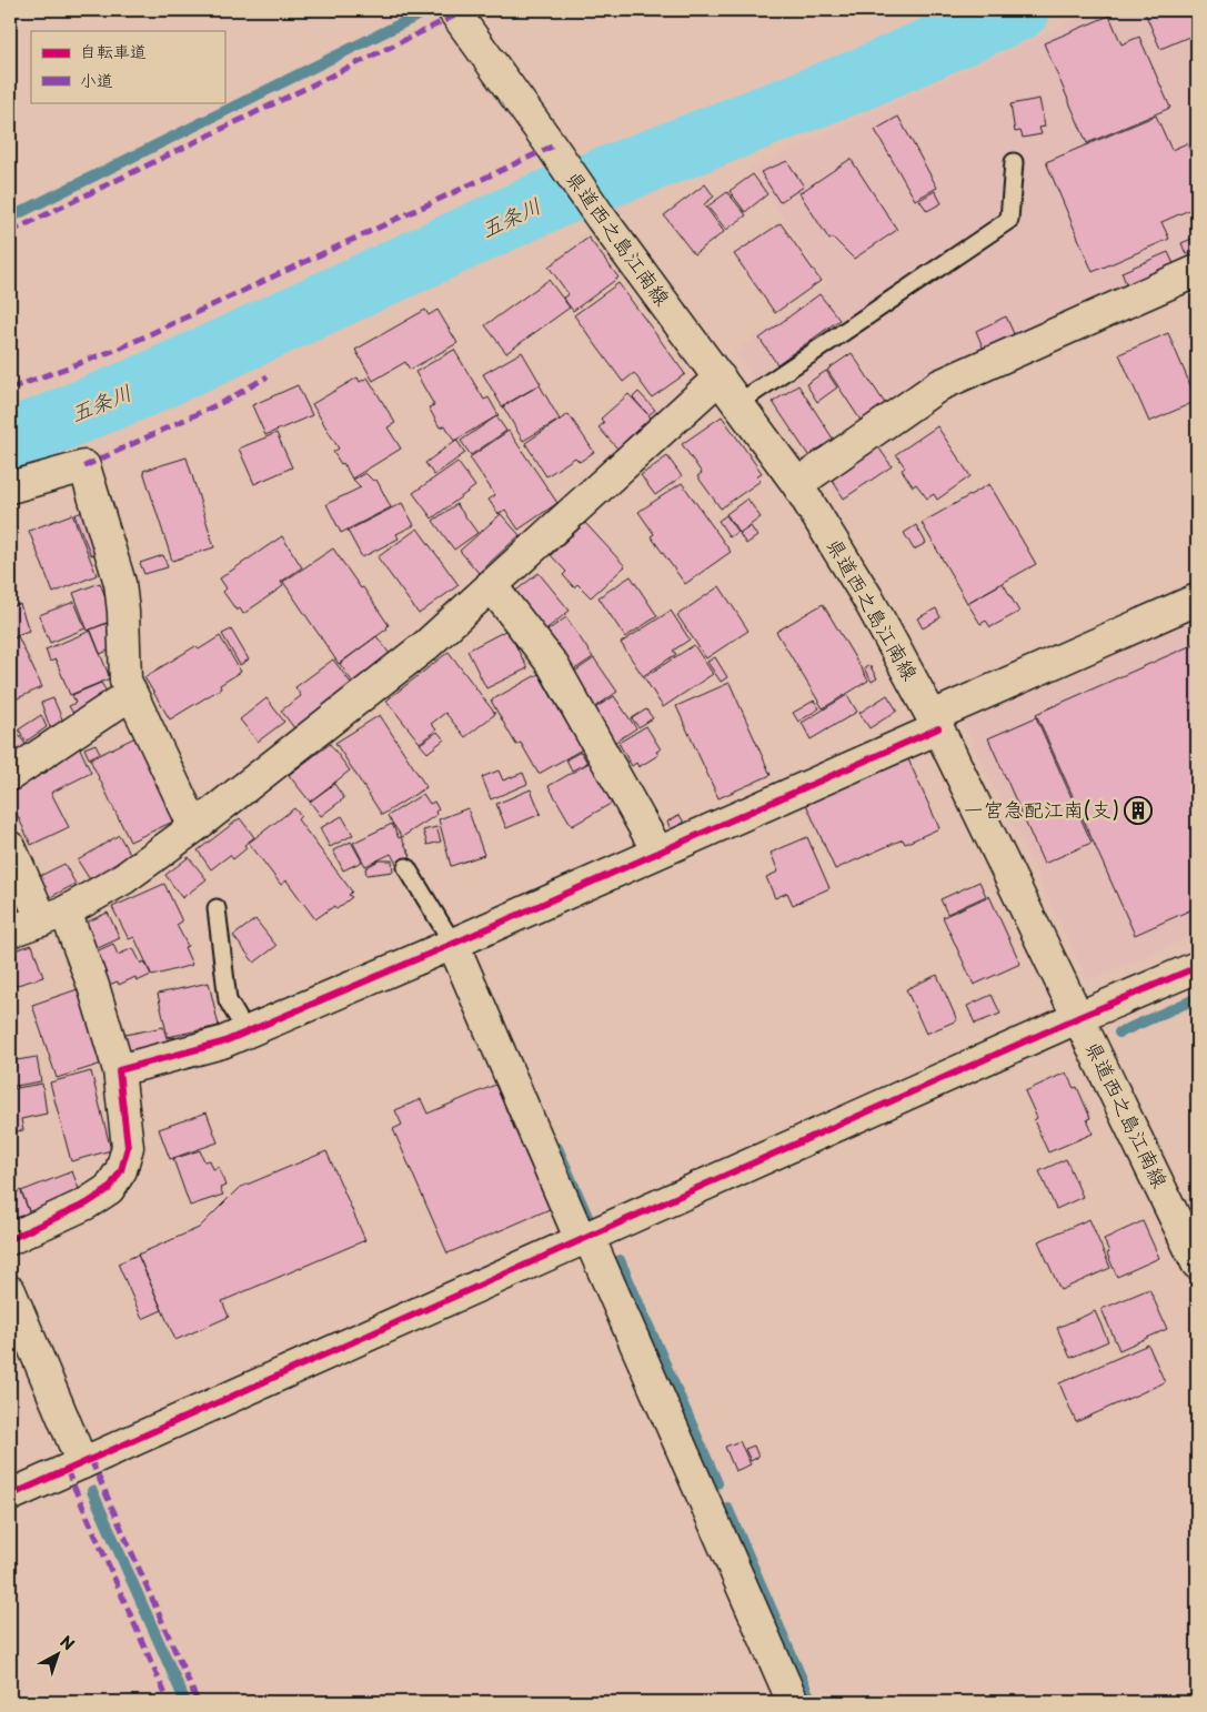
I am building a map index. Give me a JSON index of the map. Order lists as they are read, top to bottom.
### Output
{
  "streets": {
    "street": ["県道西之島江南線"]
  },
  "water": ["五条川"],
  "places": {
    "building": ["一宮急配江南(支)"]
  },
  "legend": ["自転車道", "小道"],
  "north": "top right"
}
